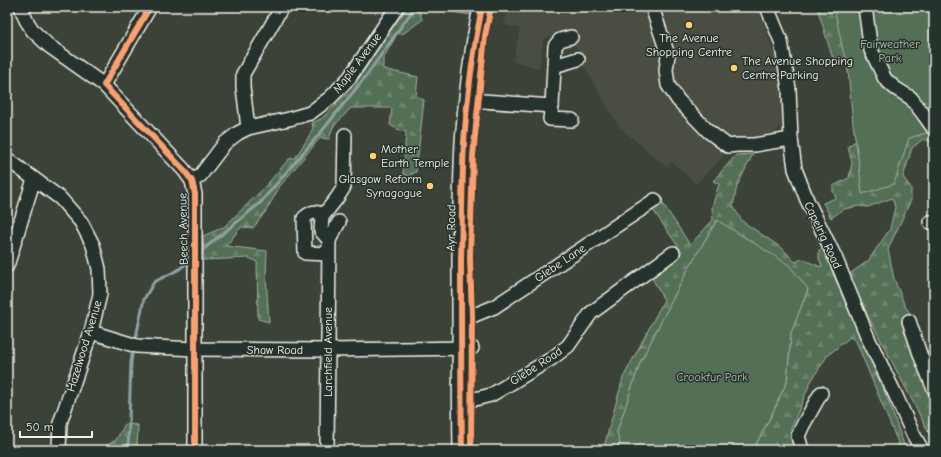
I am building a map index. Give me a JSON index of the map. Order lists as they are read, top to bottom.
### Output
{
  "streets": {
    "main road": ["Ayr Road"],
    "street": [
      "Maple Avenue",
      "Beech Avenue",
      "Capelrig Road",
      "Glebe Lane",
      "Hazelwood Avenue",
      "Shaw Road",
      "Larchfield Avenue",
      "Glebe Road"
    ]
  },
  "crossings": [
    ["Maple Avenue", "Beech Avenue"],
    ["Ayr Road", "Glebe Lane"],
    ["Ayr Road", "Shaw Road"],
    ["Ayr Road", "Glebe Road"],
    ["Beech Avenue", "Shaw Road"],
    ["Hazelwood Avenue", "Shaw Road"],
    ["Shaw Road", "Larchfield Avenue"]
  ],
  "parks": ["Fairweather Park", "Crookfur Park"],
  "places": [
    "The Avenue Shopping Centre",
    "The Avenue Shopping Centre Parking",
    "Mother Earth Temple",
    "Glasgow Reform Synagogue"
  ],
  "scale_bar": "50 m"
}
